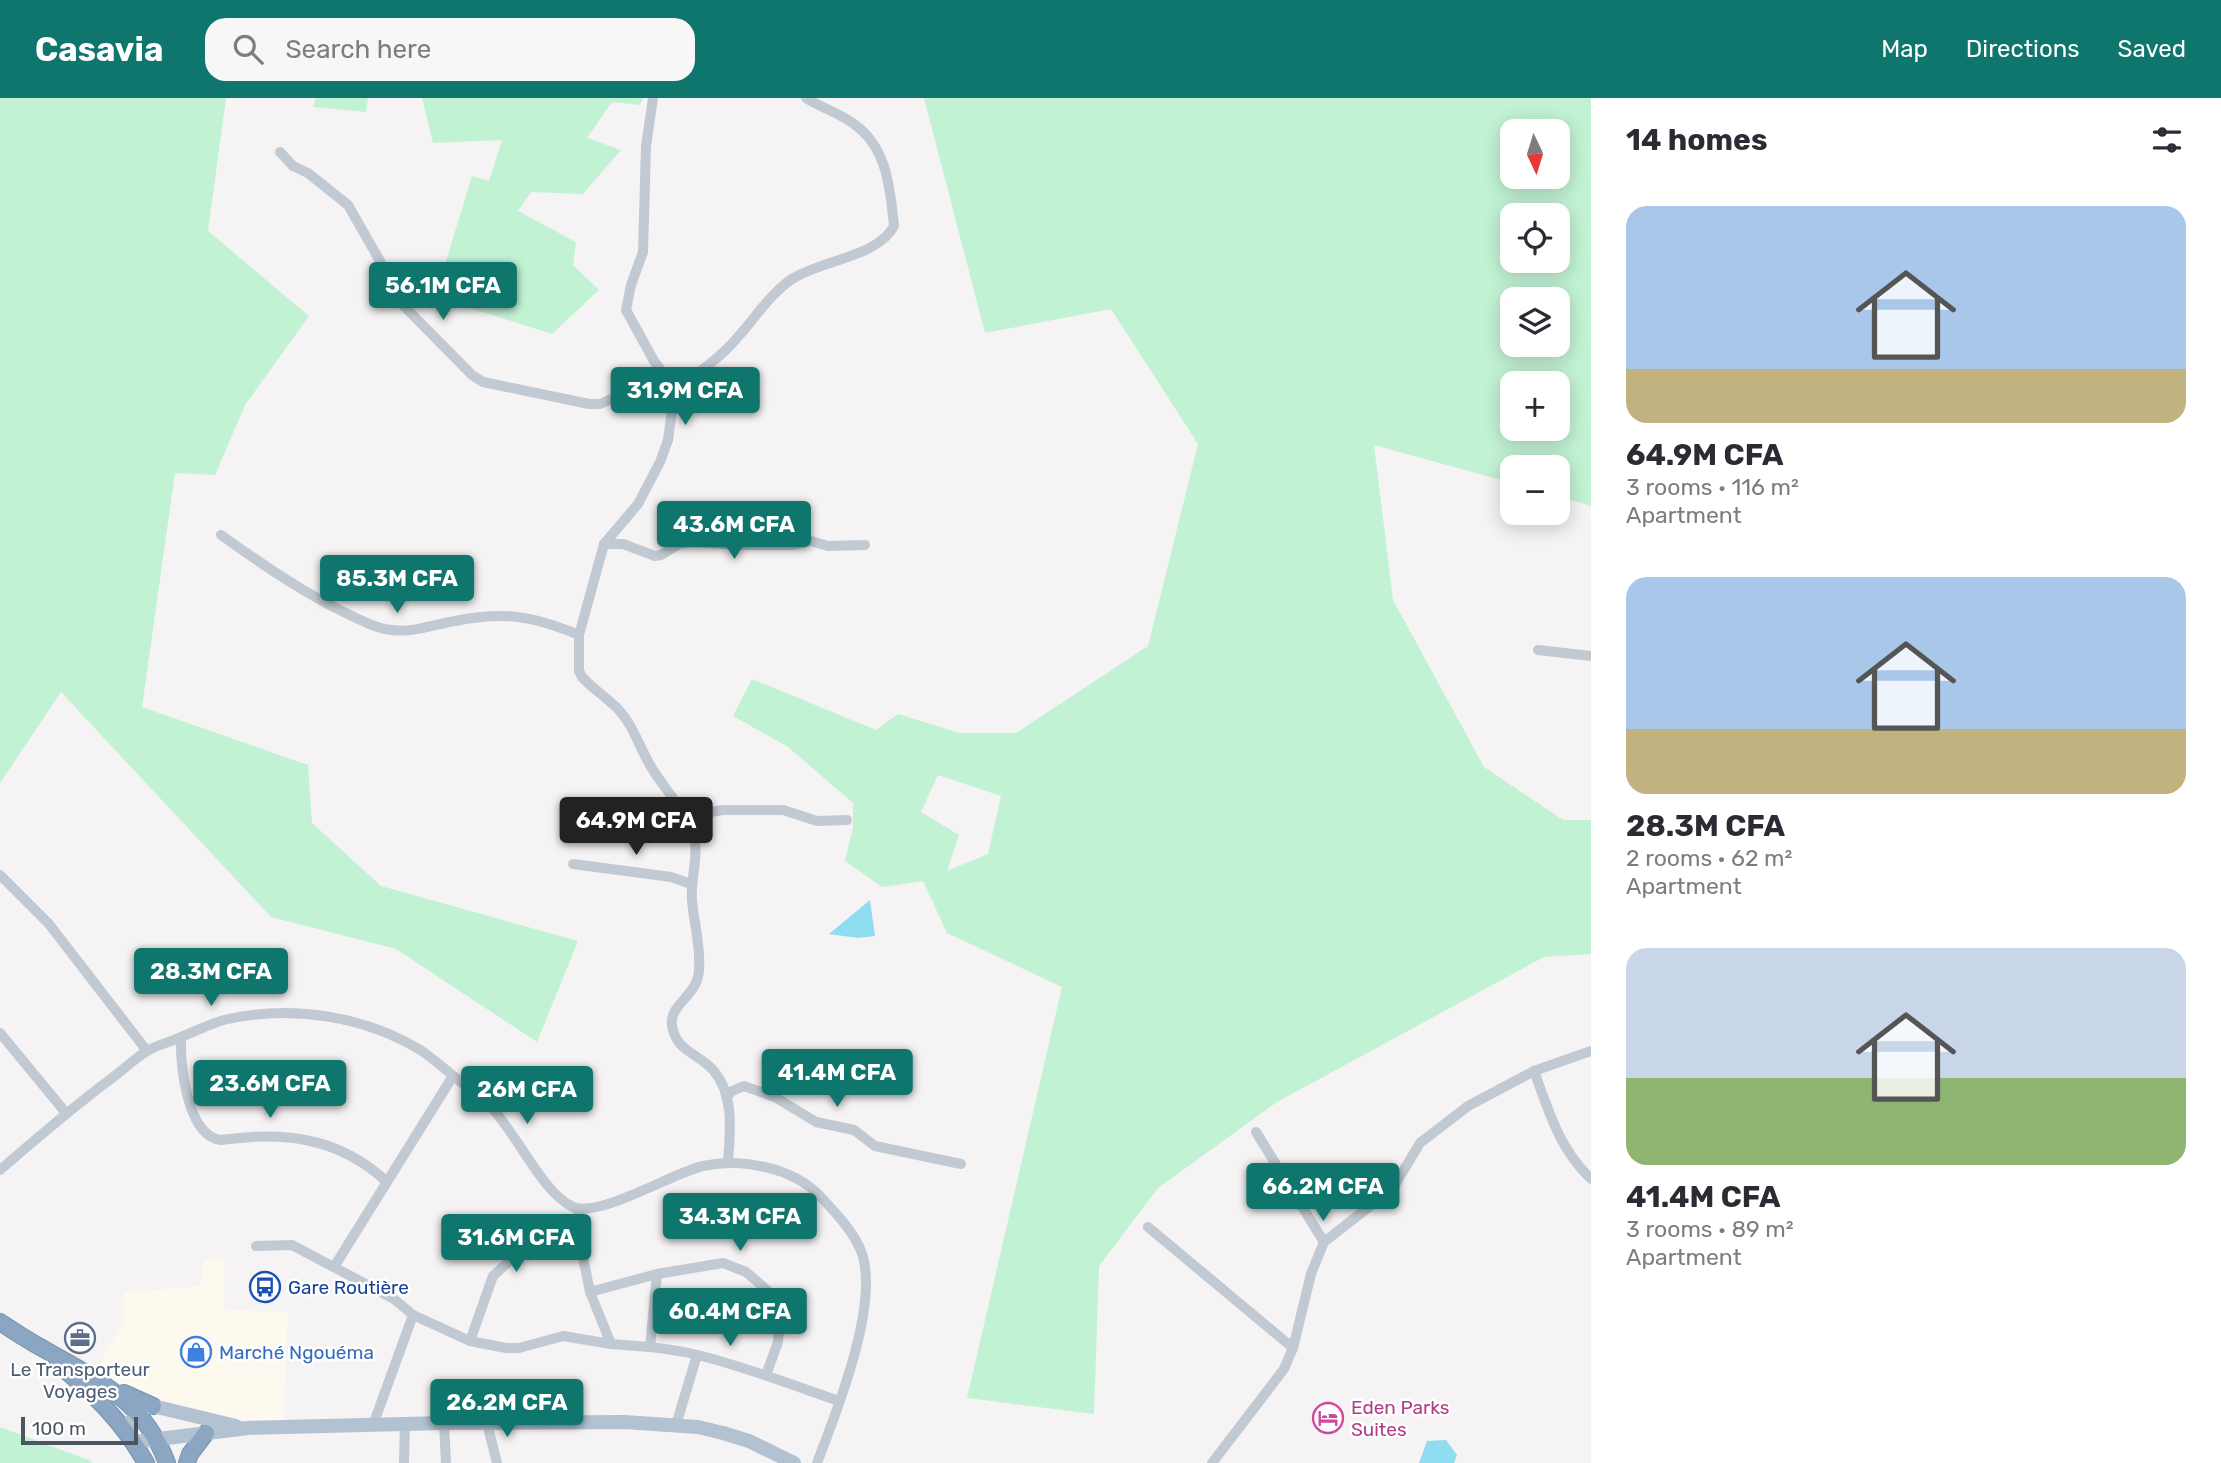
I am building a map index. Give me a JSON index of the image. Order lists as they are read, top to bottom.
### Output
{
  "places": {
    "bus stop": ["Gare Routière"],
    "office": ["Le Transporteur Voyages"],
    "shop": ["Marché Ngouéma"],
    "hotel": ["Eden Parks Suites"]
  },
  "scale_bar": "100 m",
  "north": "bottom",
  "page": {
    "header": "Casavia",
    "search": "Search here",
    "nav": ["Map", "Directions", "Saved"],
    "heading": "14 homes",
    "map_buttons": ["+", "−"],
    "list": [
      {
        "name": "64.9M CFA",
        "note": "3 rooms · 116 m² · Apartment"
      },
      {
        "name": "28.3M CFA",
        "note": "2 rooms · 62 m² · Apartment"
      },
      {
        "name": "41.4M CFA",
        "note": "3 rooms · 89 m² · Apartment"
      }
    ],
    "price": [
      "56.1M CFA",
      "31.9M CFA",
      "43.6M CFA",
      "85.3M CFA",
      "64.9M CFA",
      "28.3M CFA",
      "41.4M CFA",
      "23.6M CFA",
      "26M CFA",
      "66.2M CFA",
      "34.3M CFA",
      "31.6M CFA",
      "60.4M CFA",
      "26.2M CFA"
    ],
    "scale": "100 m"
  }
}
